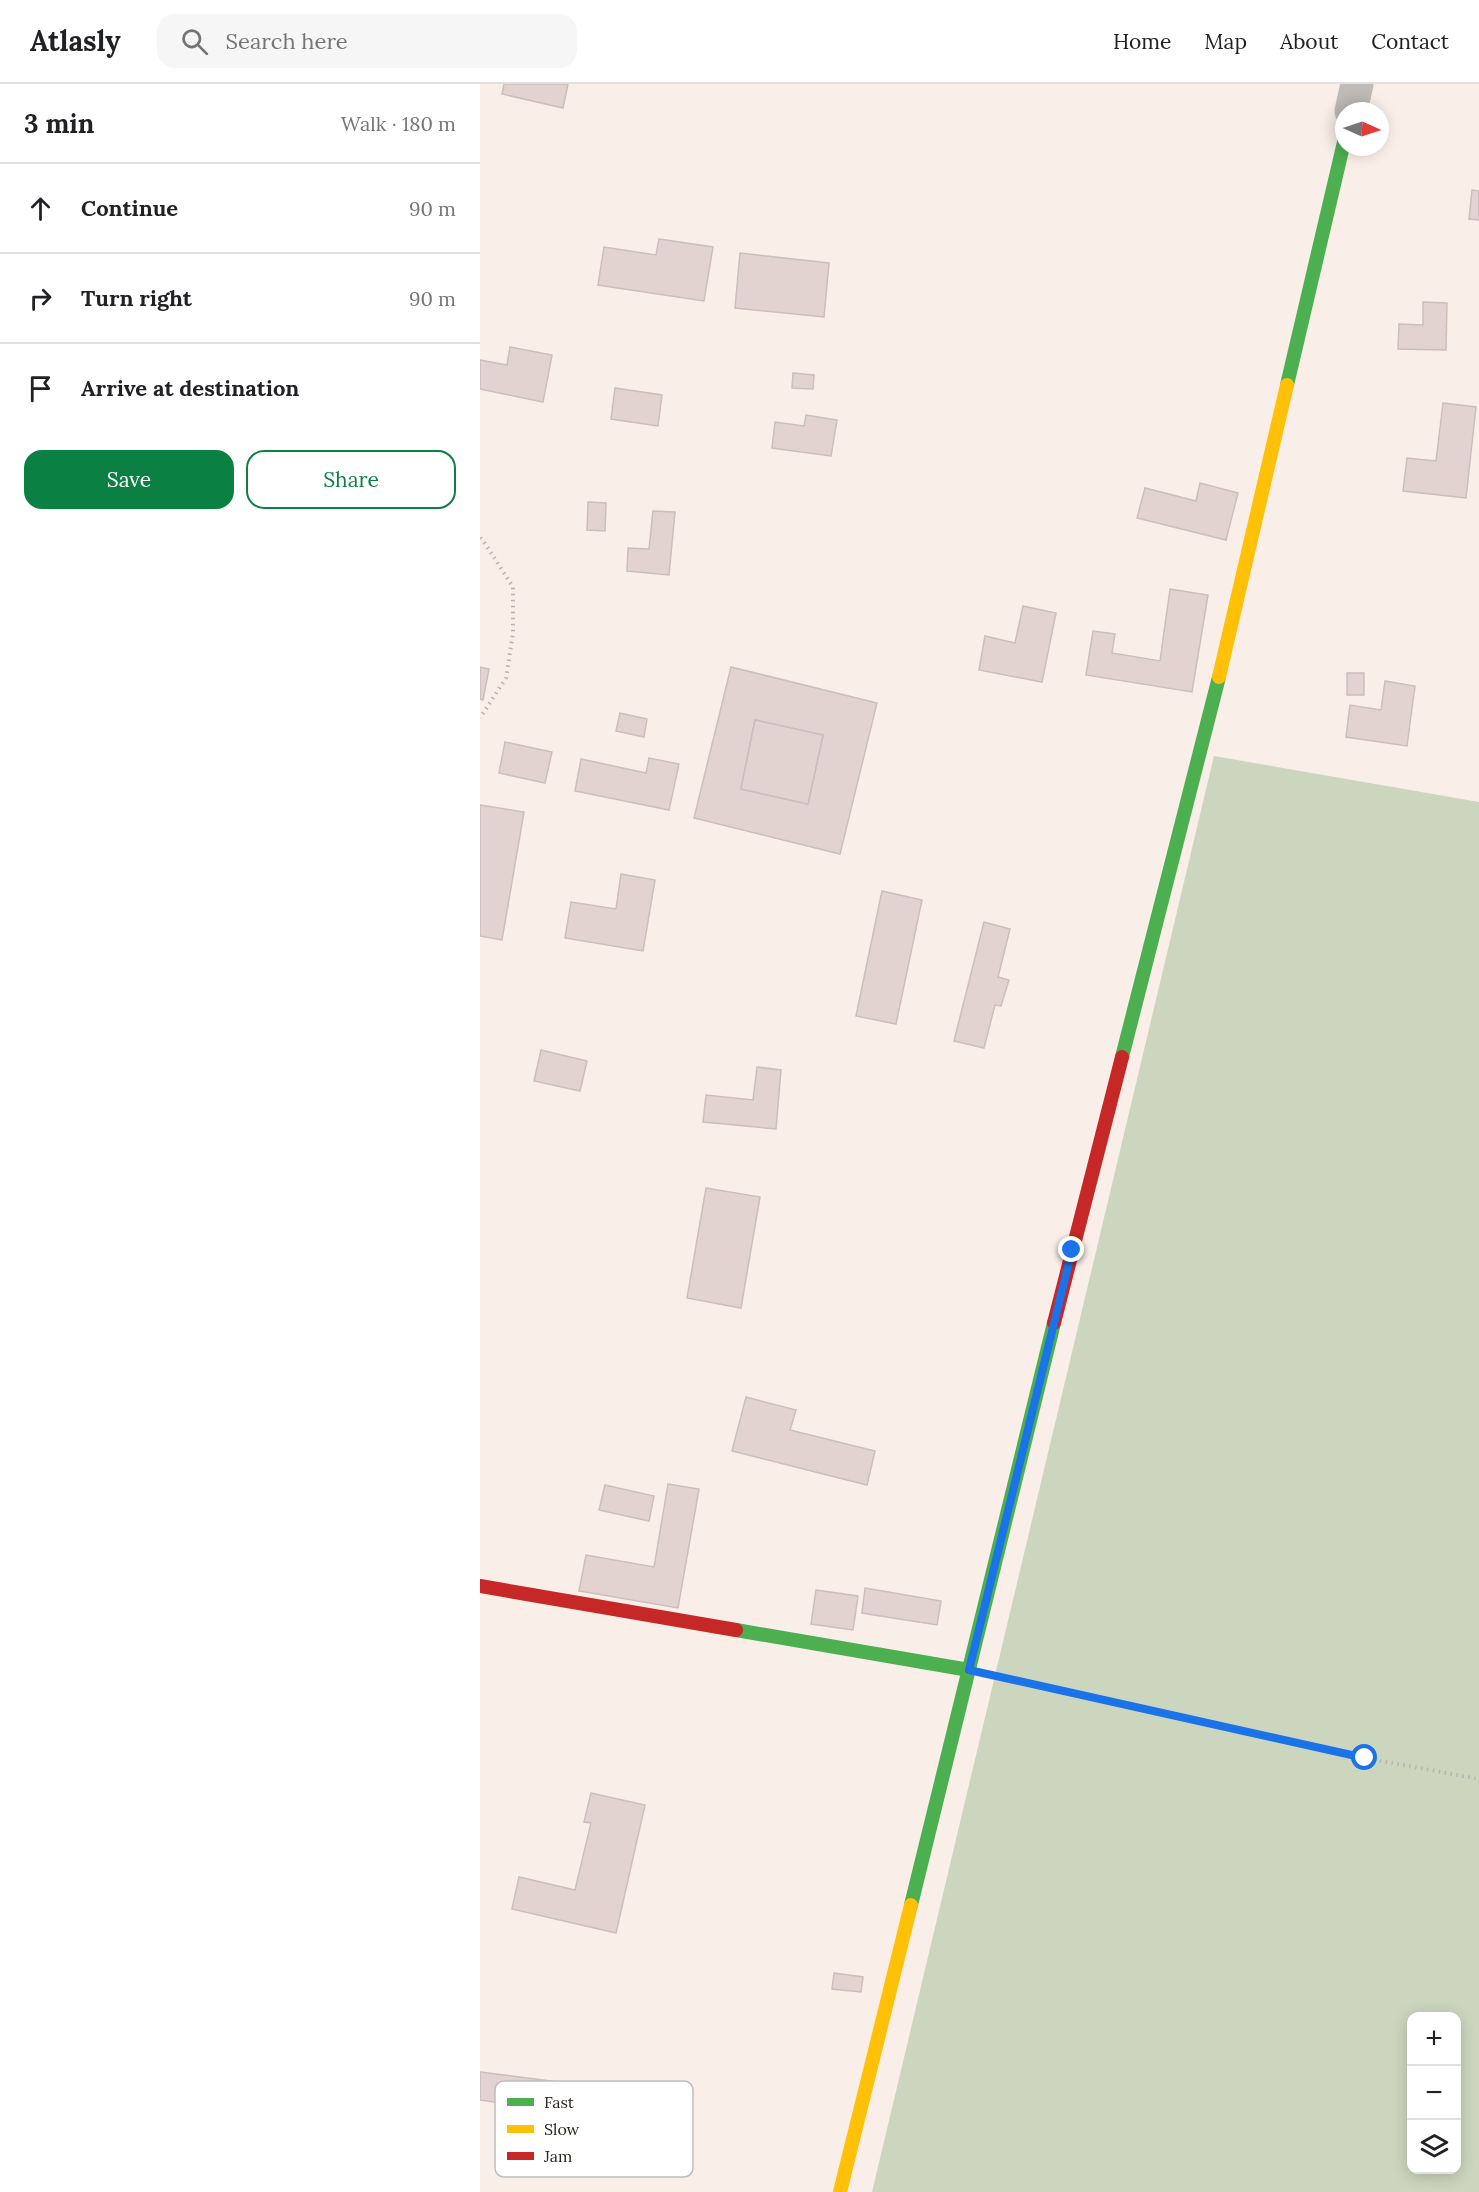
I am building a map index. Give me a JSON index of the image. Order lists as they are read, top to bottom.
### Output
{
  "legend": ["Fast", "Slow", "Jam"],
  "north": "right",
  "page": {
    "header": "Atlasly",
    "search": "Search here",
    "nav": [
      "Home",
      "Map",
      "About",
      "Contact"
    ],
    "heading": ["3 min", "Walk · 180 m"],
    "list": [
      ["Continue", "90 m"],
      ["Turn right", "90 m"],
      "Arrive at destination"
    ],
    "buttons": ["Save", "Share"],
    "map_buttons": ["+", "−"]
  }
}
